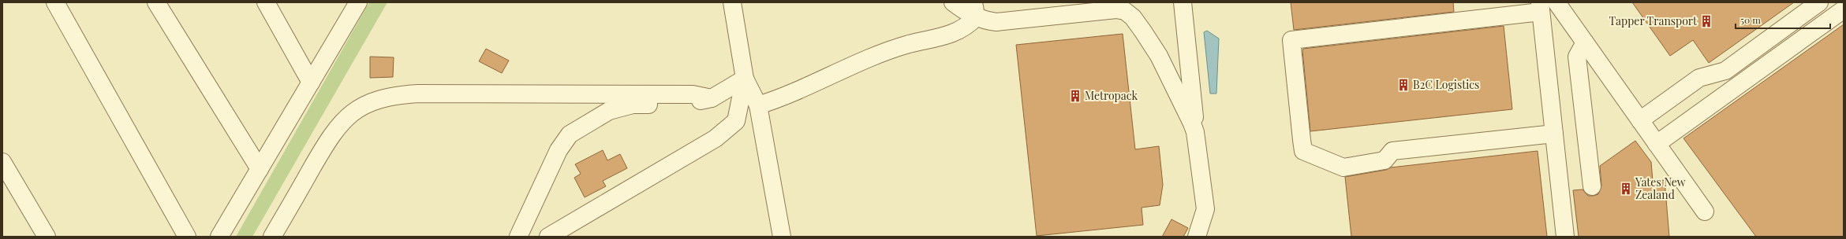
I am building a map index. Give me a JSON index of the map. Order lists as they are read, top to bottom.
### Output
{
  "places": {
    "building": [
      "Tapper Transport",
      "B2C Logistics",
      "Metropack",
      "Yates New Zealand"
    ]
  },
  "scale_bar": "50 m"
}
